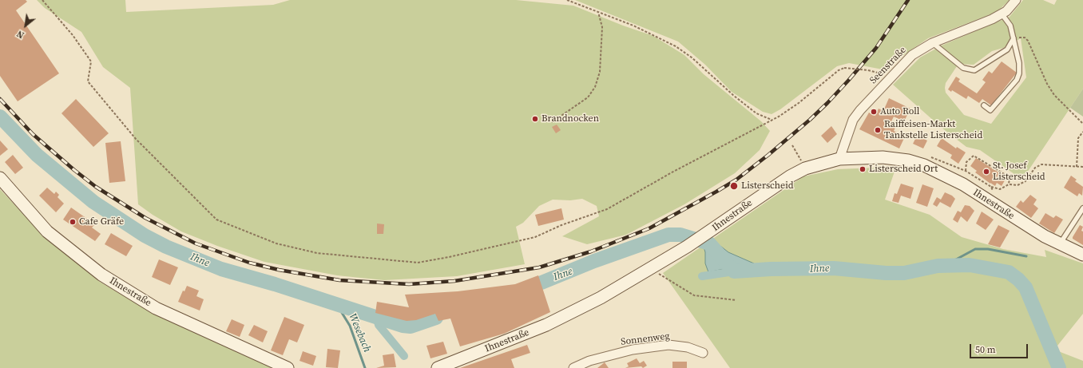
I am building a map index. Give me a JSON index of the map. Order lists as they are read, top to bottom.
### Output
{
  "streets": {
    "main road": ["Ihnestraße"],
    "street": ["Seenstraße", "Sonnenweg"]
  },
  "crossings": [
    ["Seenstraße", "Ihnestraße"]
  ],
  "water": ["Ihne", "Wesebach"],
  "places": [
    "Auto Roll",
    "Brandnocken",
    "Raiffeisen-Markt Tankstelle Listerscheid",
    "Listerscheid Ort",
    "St. Josef Listerscheid",
    "Listerscheid",
    "Cafe Gräfe"
  ],
  "scale_bar": "50 m",
  "north": "bottom left"
}
